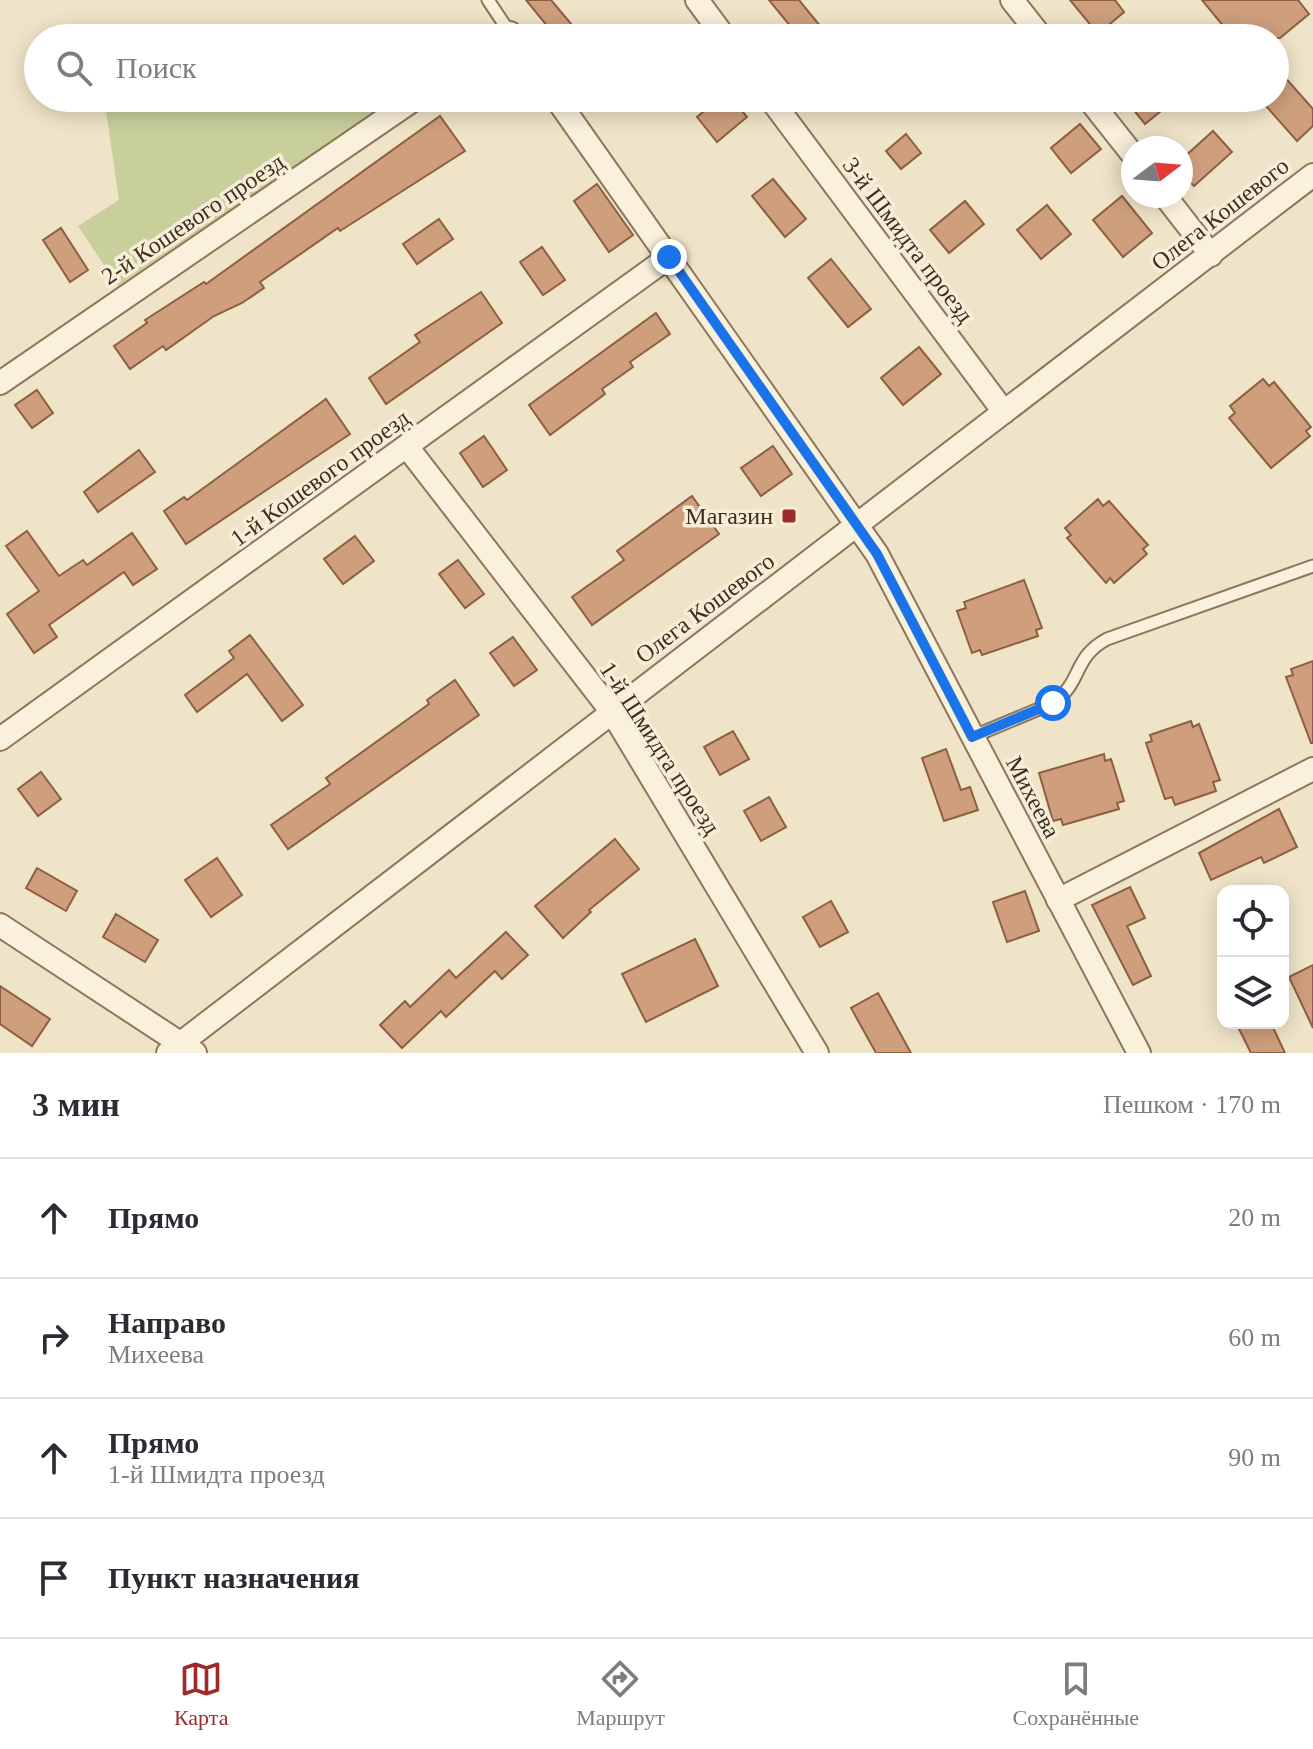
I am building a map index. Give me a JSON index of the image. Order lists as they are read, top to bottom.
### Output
{
  "streets": {
    "street": [
      "Олега Кошевого",
      "2-й Кошевого проезд",
      "3-й Шмидта проезд",
      "1-й Кошевого проезд",
      "1-й Шмидта проезд",
      "Михеева"
    ]
  },
  "crossings": [
    ["Олега Кошевого", "3-й Шмидта проезд"],
    ["Олега Кошевого", "1-й Шмидта проезд"],
    ["Олега Кошевого", "Михеева"],
    ["1-й Кошевого проезд", "1-й Шмидта проезд"]
  ],
  "places": {
    "transit": ["Магазин"]
  },
  "north": "right",
  "page": {
    "search": "Поиск",
    "heading": ["3 мин", "Пешком · 170 m"],
    "list": [
      ["Прямо", "20 m"],
      ["Направо", "Михеева", "60 m"],
      ["Прямо", "1-й Шмидта проезд", "90 m"],
      "Пункт назначения"
    ],
    "nav": ["Карта", "Маршрут", "Сохранённые"]
  }
}
